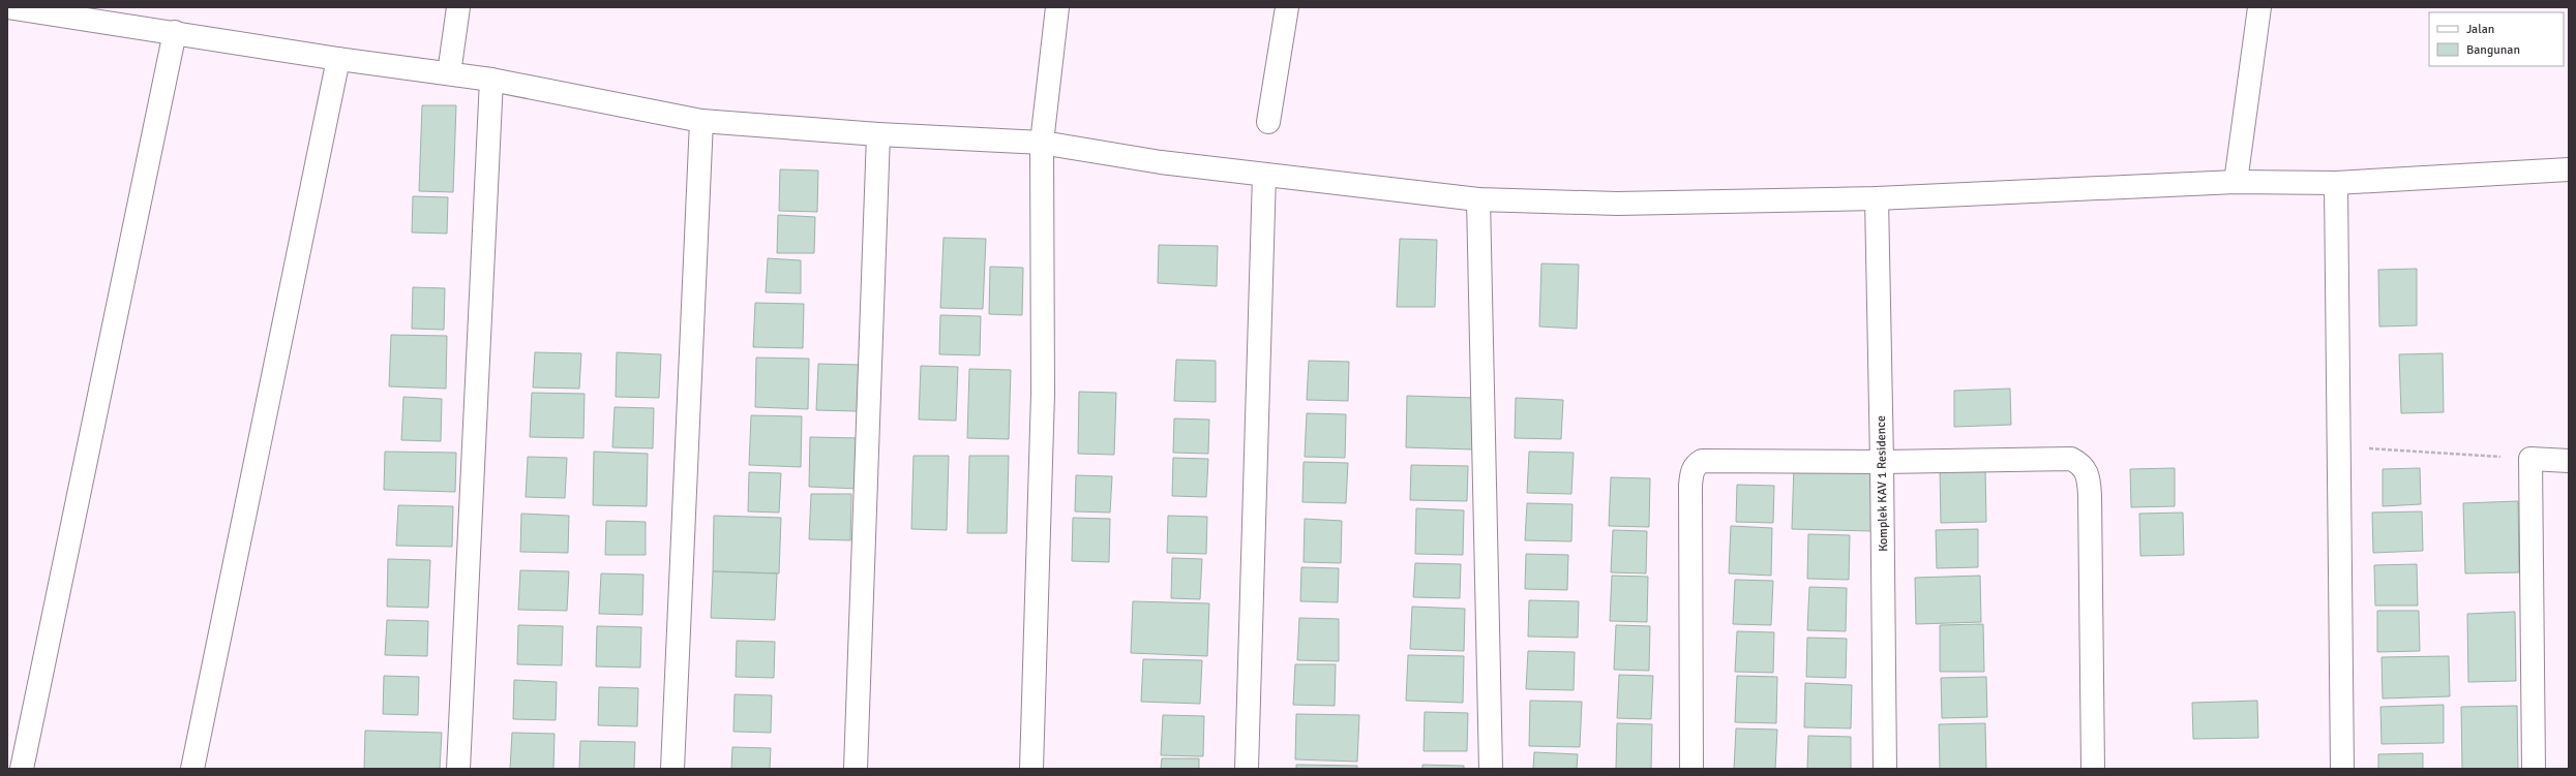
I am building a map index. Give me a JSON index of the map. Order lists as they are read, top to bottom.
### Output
{
  "streets": {
    "street": ["Komplek KAV 1 Residence"]
  },
  "legend": ["Jalan", "Bangunan"]
}
